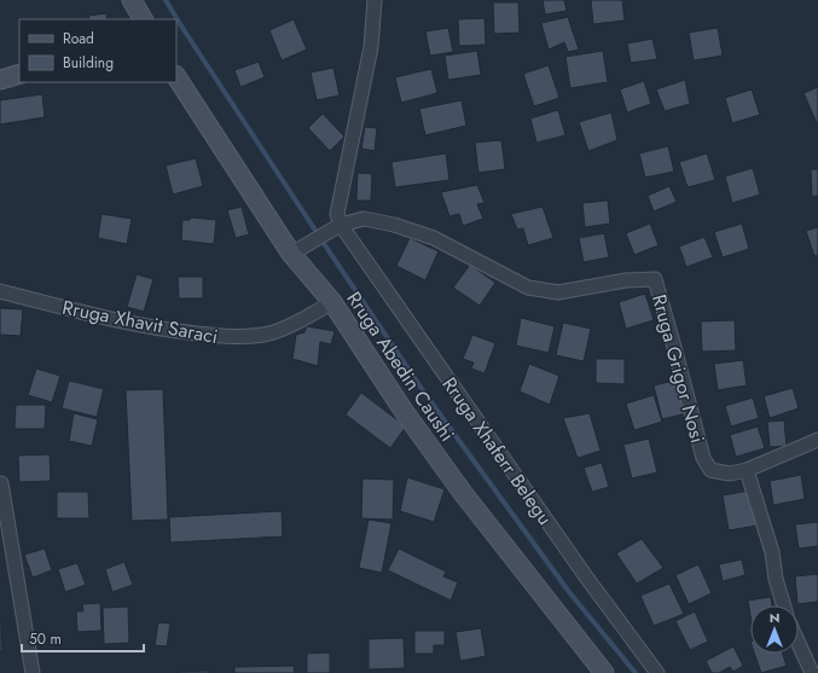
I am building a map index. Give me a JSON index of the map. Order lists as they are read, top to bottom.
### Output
{
  "streets": {
    "main road": ["Rruga Abedin Caushi"],
    "street": ["Rruga Xhavit Saraci", "Rruga Grigor Nosi", "Rruga Xhaferr Belegu"]
  },
  "crossings": [
    ["Rruga Xhavit Saraci", "Rruga Abedin Caushi"],
    ["Rruga Grigor Nosi", "Rruga Xhaferr Belegu"]
  ],
  "legend": ["Road", "Building"],
  "scale_bar": "50 m",
  "north": "top"
}
